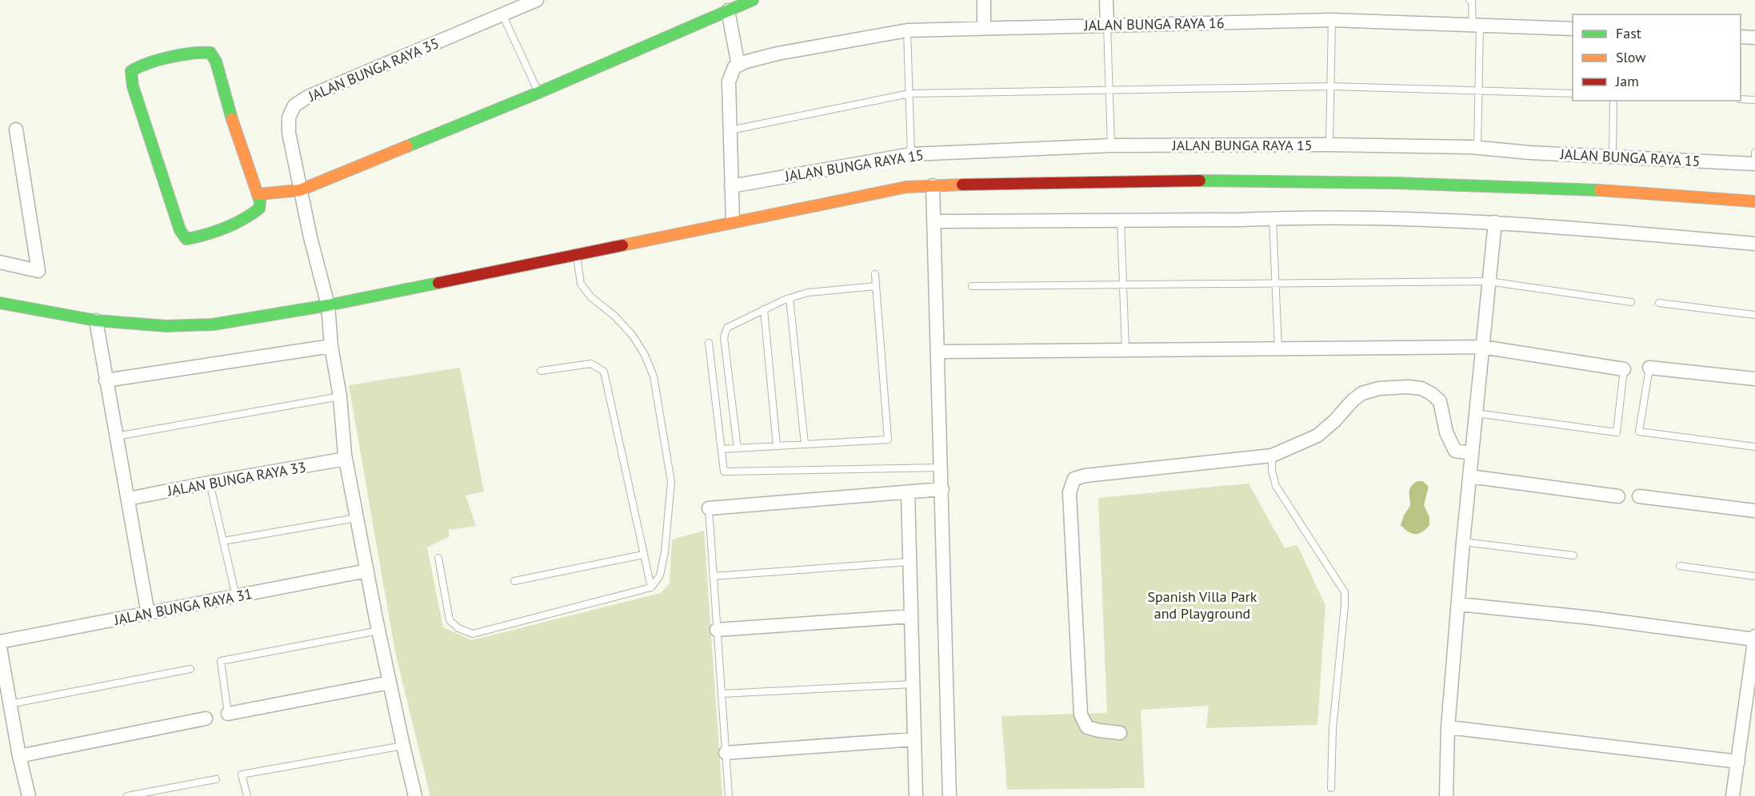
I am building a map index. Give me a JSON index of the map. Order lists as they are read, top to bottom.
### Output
{
  "streets": {
    "street": [
      "JALAN BUNGA RAYA 16",
      "JALAN BUNGA RAYA 35",
      "JALAN BUNGA RAYA 15",
      "JALAN BUNGA RAYA 33",
      "JALAN BUNGA RAYA 31"
    ]
  },
  "crossings": [
    ["JALAN BUNGA RAYA 35", "JALAN BUNGA RAYA 33"],
    ["JALAN BUNGA RAYA 35", "JALAN BUNGA RAYA 31"]
  ],
  "parks": ["Spanish Villa Park and Playground"],
  "legend": ["Fast", "Slow", "Jam"]
}
